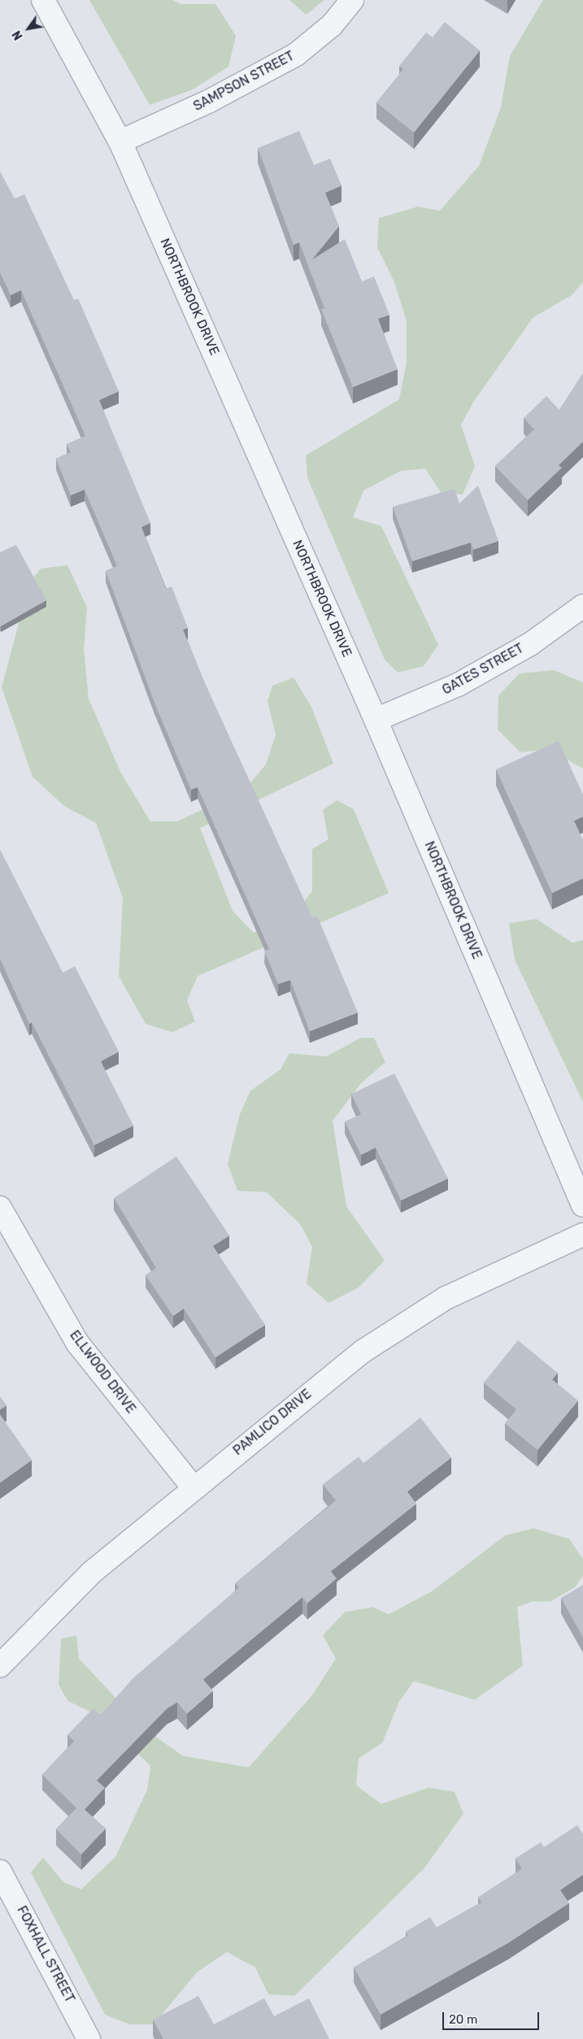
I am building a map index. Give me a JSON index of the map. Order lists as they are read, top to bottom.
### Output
{
  "streets": {
    "street": [
      "SAMPSON STREET",
      "NORTHBROOK DRIVE",
      "GATES STREET",
      "ELLWOOD DRIVE",
      "PAMLICO DRIVE",
      "FOXHALL STREET"
    ]
  },
  "crossings": [
    ["SAMPSON STREET", "NORTHBROOK DRIVE"],
    ["NORTHBROOK DRIVE", "GATES STREET"],
    ["ELLWOOD DRIVE", "PAMLICO DRIVE"]
  ],
  "scale_bar": "20 m",
  "north": "bottom left"
}
